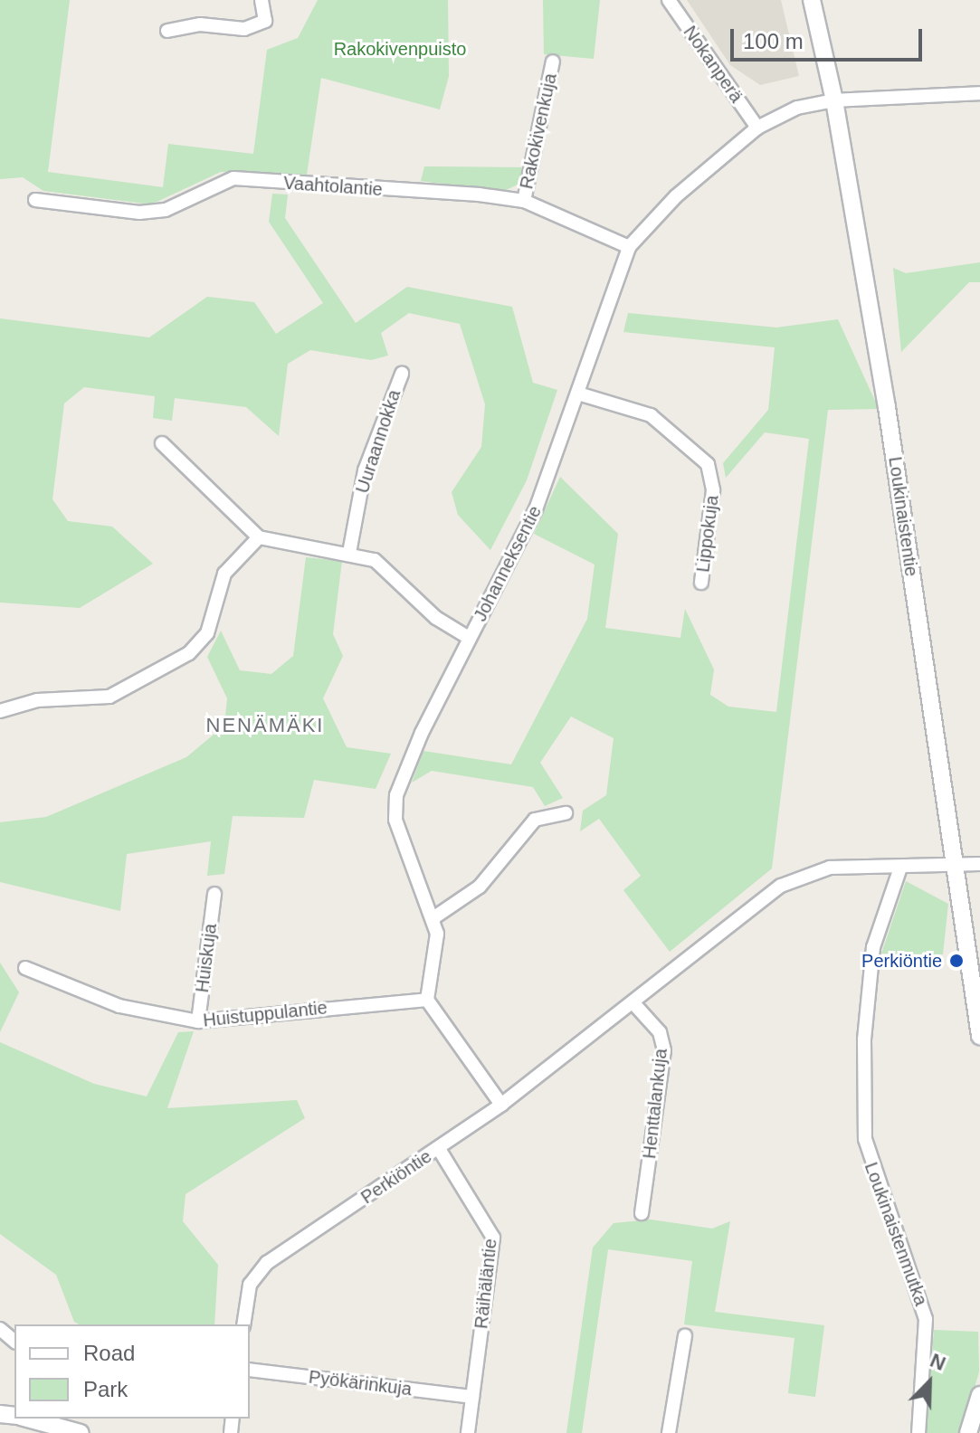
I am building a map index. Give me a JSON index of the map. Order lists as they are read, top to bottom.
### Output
{
  "streets": {
    "street": [
      "Nokanperä",
      "Rakokivenkuja",
      "Vaahtolantie",
      "Uuraannokka",
      "Loukinaistentie",
      "Lippokuja",
      "Johanneksentie",
      "Huiskuja",
      "Huistuppulantie",
      "Henttalankuja",
      "Perkiöntie",
      "Loukinaistenmutka",
      "Räihäläntie",
      "Pyökärinkuja"
    ]
  },
  "crossings": [
    ["Nokanperä", "Johanneksentie"],
    ["Rakokivenkuja", "Vaahtolantie"],
    ["Vaahtolantie", "Johanneksentie"],
    ["Loukinaistentie", "Johanneksentie"],
    ["Loukinaistentie", "Perkiöntie"],
    ["Lippokuja", "Johanneksentie"],
    ["Johanneksentie", "Huistuppulantie"],
    ["Huiskuja", "Huistuppulantie"],
    ["Henttalankuja", "Perkiöntie"],
    ["Perkiöntie", "Loukinaistenmutka"],
    ["Perkiöntie", "Räihäläntie"],
    ["Räihäläntie", "Pyökärinkuja"]
  ],
  "districts": ["NENÄMÄKI"],
  "parks": ["Rakokivenpuisto"],
  "places": ["Perkiöntie"],
  "legend": ["Road", "Park"],
  "scale_bar": "100 m",
  "north": "top right"
}
